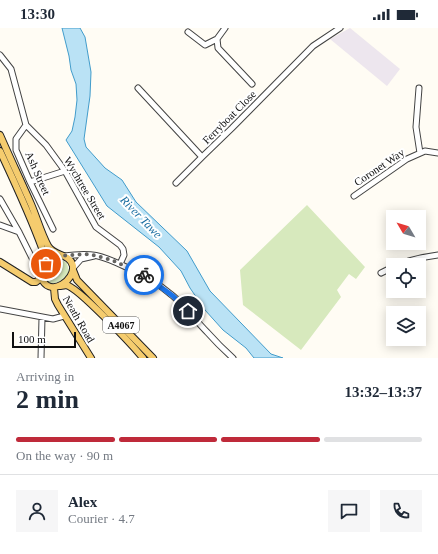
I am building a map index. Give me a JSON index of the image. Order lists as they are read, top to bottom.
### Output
{
  "streets": {
    "main road": ["Neath Road", "A4067"],
    "street": [
      "Ferryboat Close",
      "Coronet Way",
      "Ash Street",
      "Wychtree Street"
    ]
  },
  "crossings": [
    ["Ash Street", "Wychtree Street"],
    ["Neath Road", "A4067"]
  ],
  "water": ["River Tawe"],
  "scale_bar": "100 m",
  "north": "top left",
  "page": {
    "status": "13:30",
    "scale": "100 m",
    "heading": ["2 min", "Arriving in", "13:32–13:37"],
    "panel": ["Alex", "Courier · 4.7"],
    "bar": "On the way · 90 m"
  }
}
